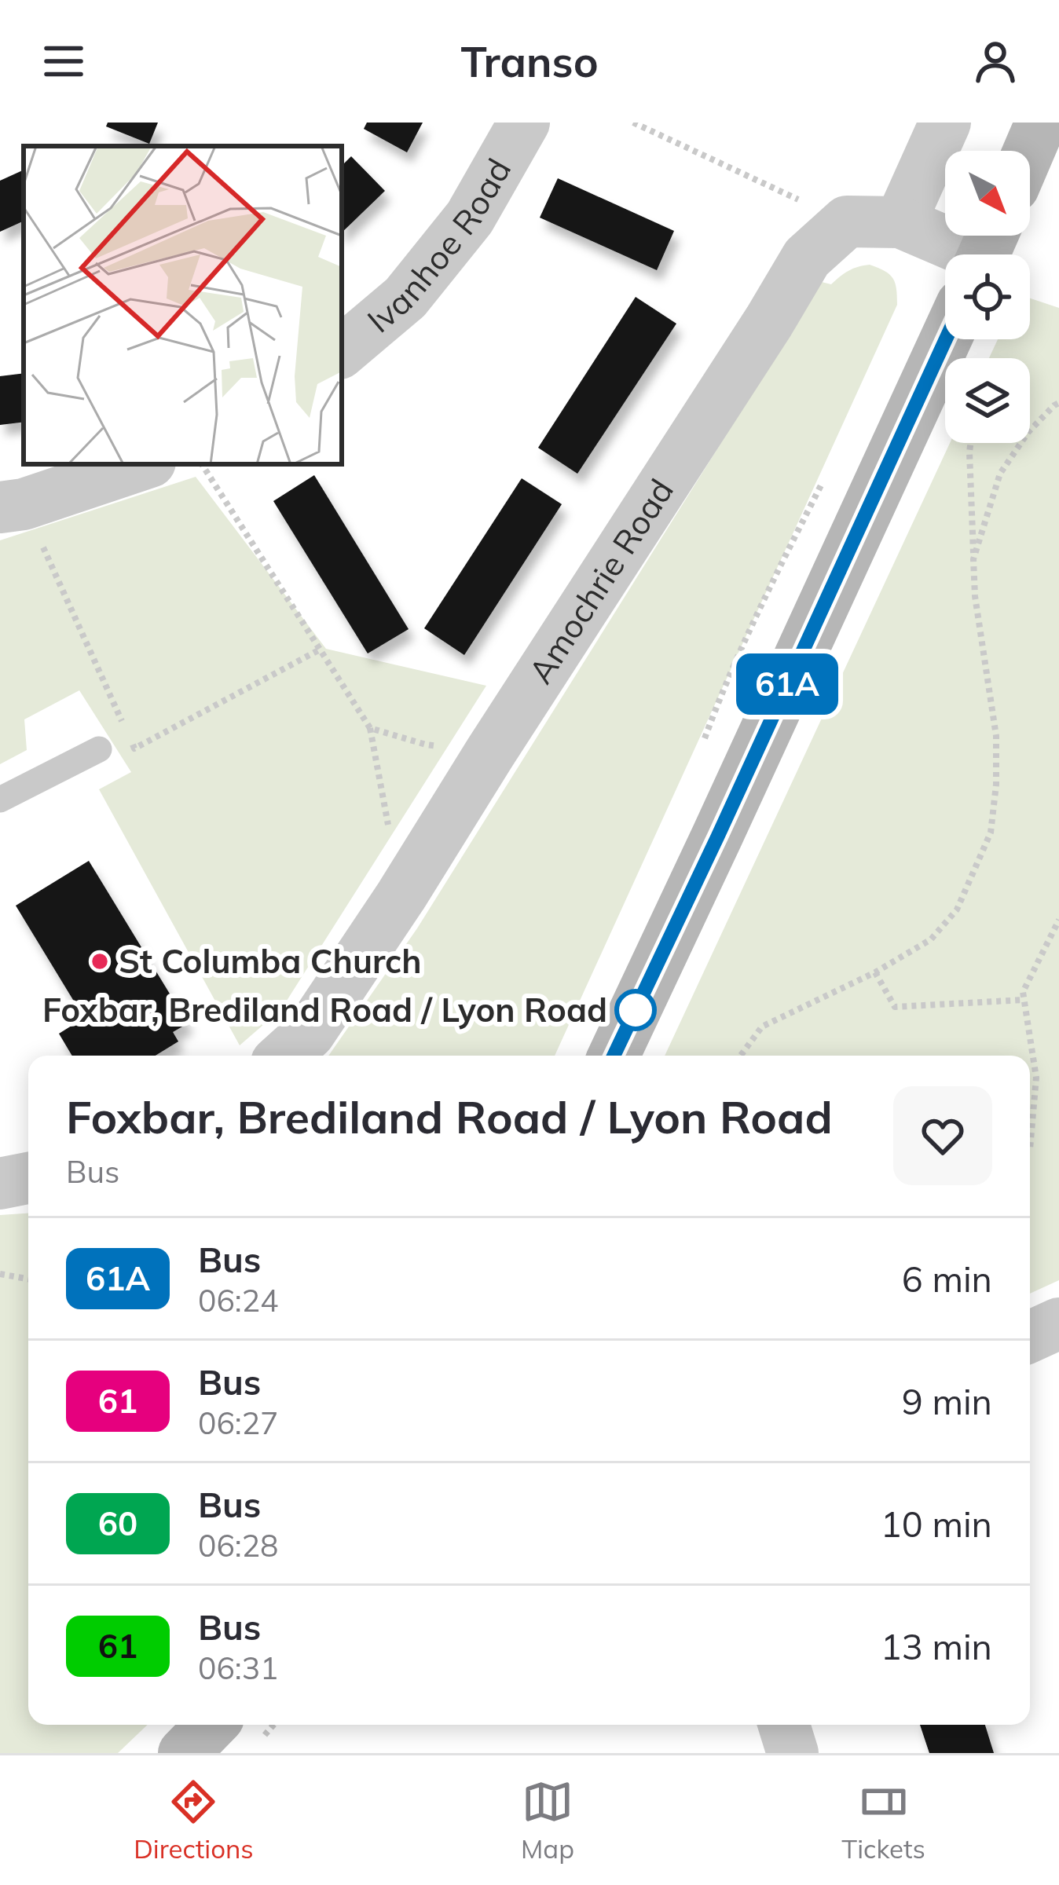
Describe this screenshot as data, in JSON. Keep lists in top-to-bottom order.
{
  "streets": {
    "street": ["Ivanhoe Road", "Amochrie Road"]
  },
  "places": ["St Columba Church", "Foxbar, Brediland Road / Lyon Road"],
  "lines": ["bus line 61A"],
  "north": "bottom right",
  "page": {
    "header": "Transo",
    "on_map": "61A",
    "heading": ["Foxbar, Brediland Road / Lyon Road", "Bus"],
    "list": [
      {
        "mark": "61A",
        "name": "Bus",
        "note": "06:24",
        "value": "6 min"
      },
      {
        "mark": "61",
        "name": "Bus",
        "note": "06:27",
        "value": "9 min"
      },
      {
        "mark": "60",
        "name": "Bus",
        "note": "06:28",
        "value": "10 min"
      },
      {
        "mark": "61",
        "name": "Bus",
        "note": "06:31",
        "value": "13 min"
      }
    ],
    "tabs": ["Directions", "Map", "Tickets"]
  }
}
